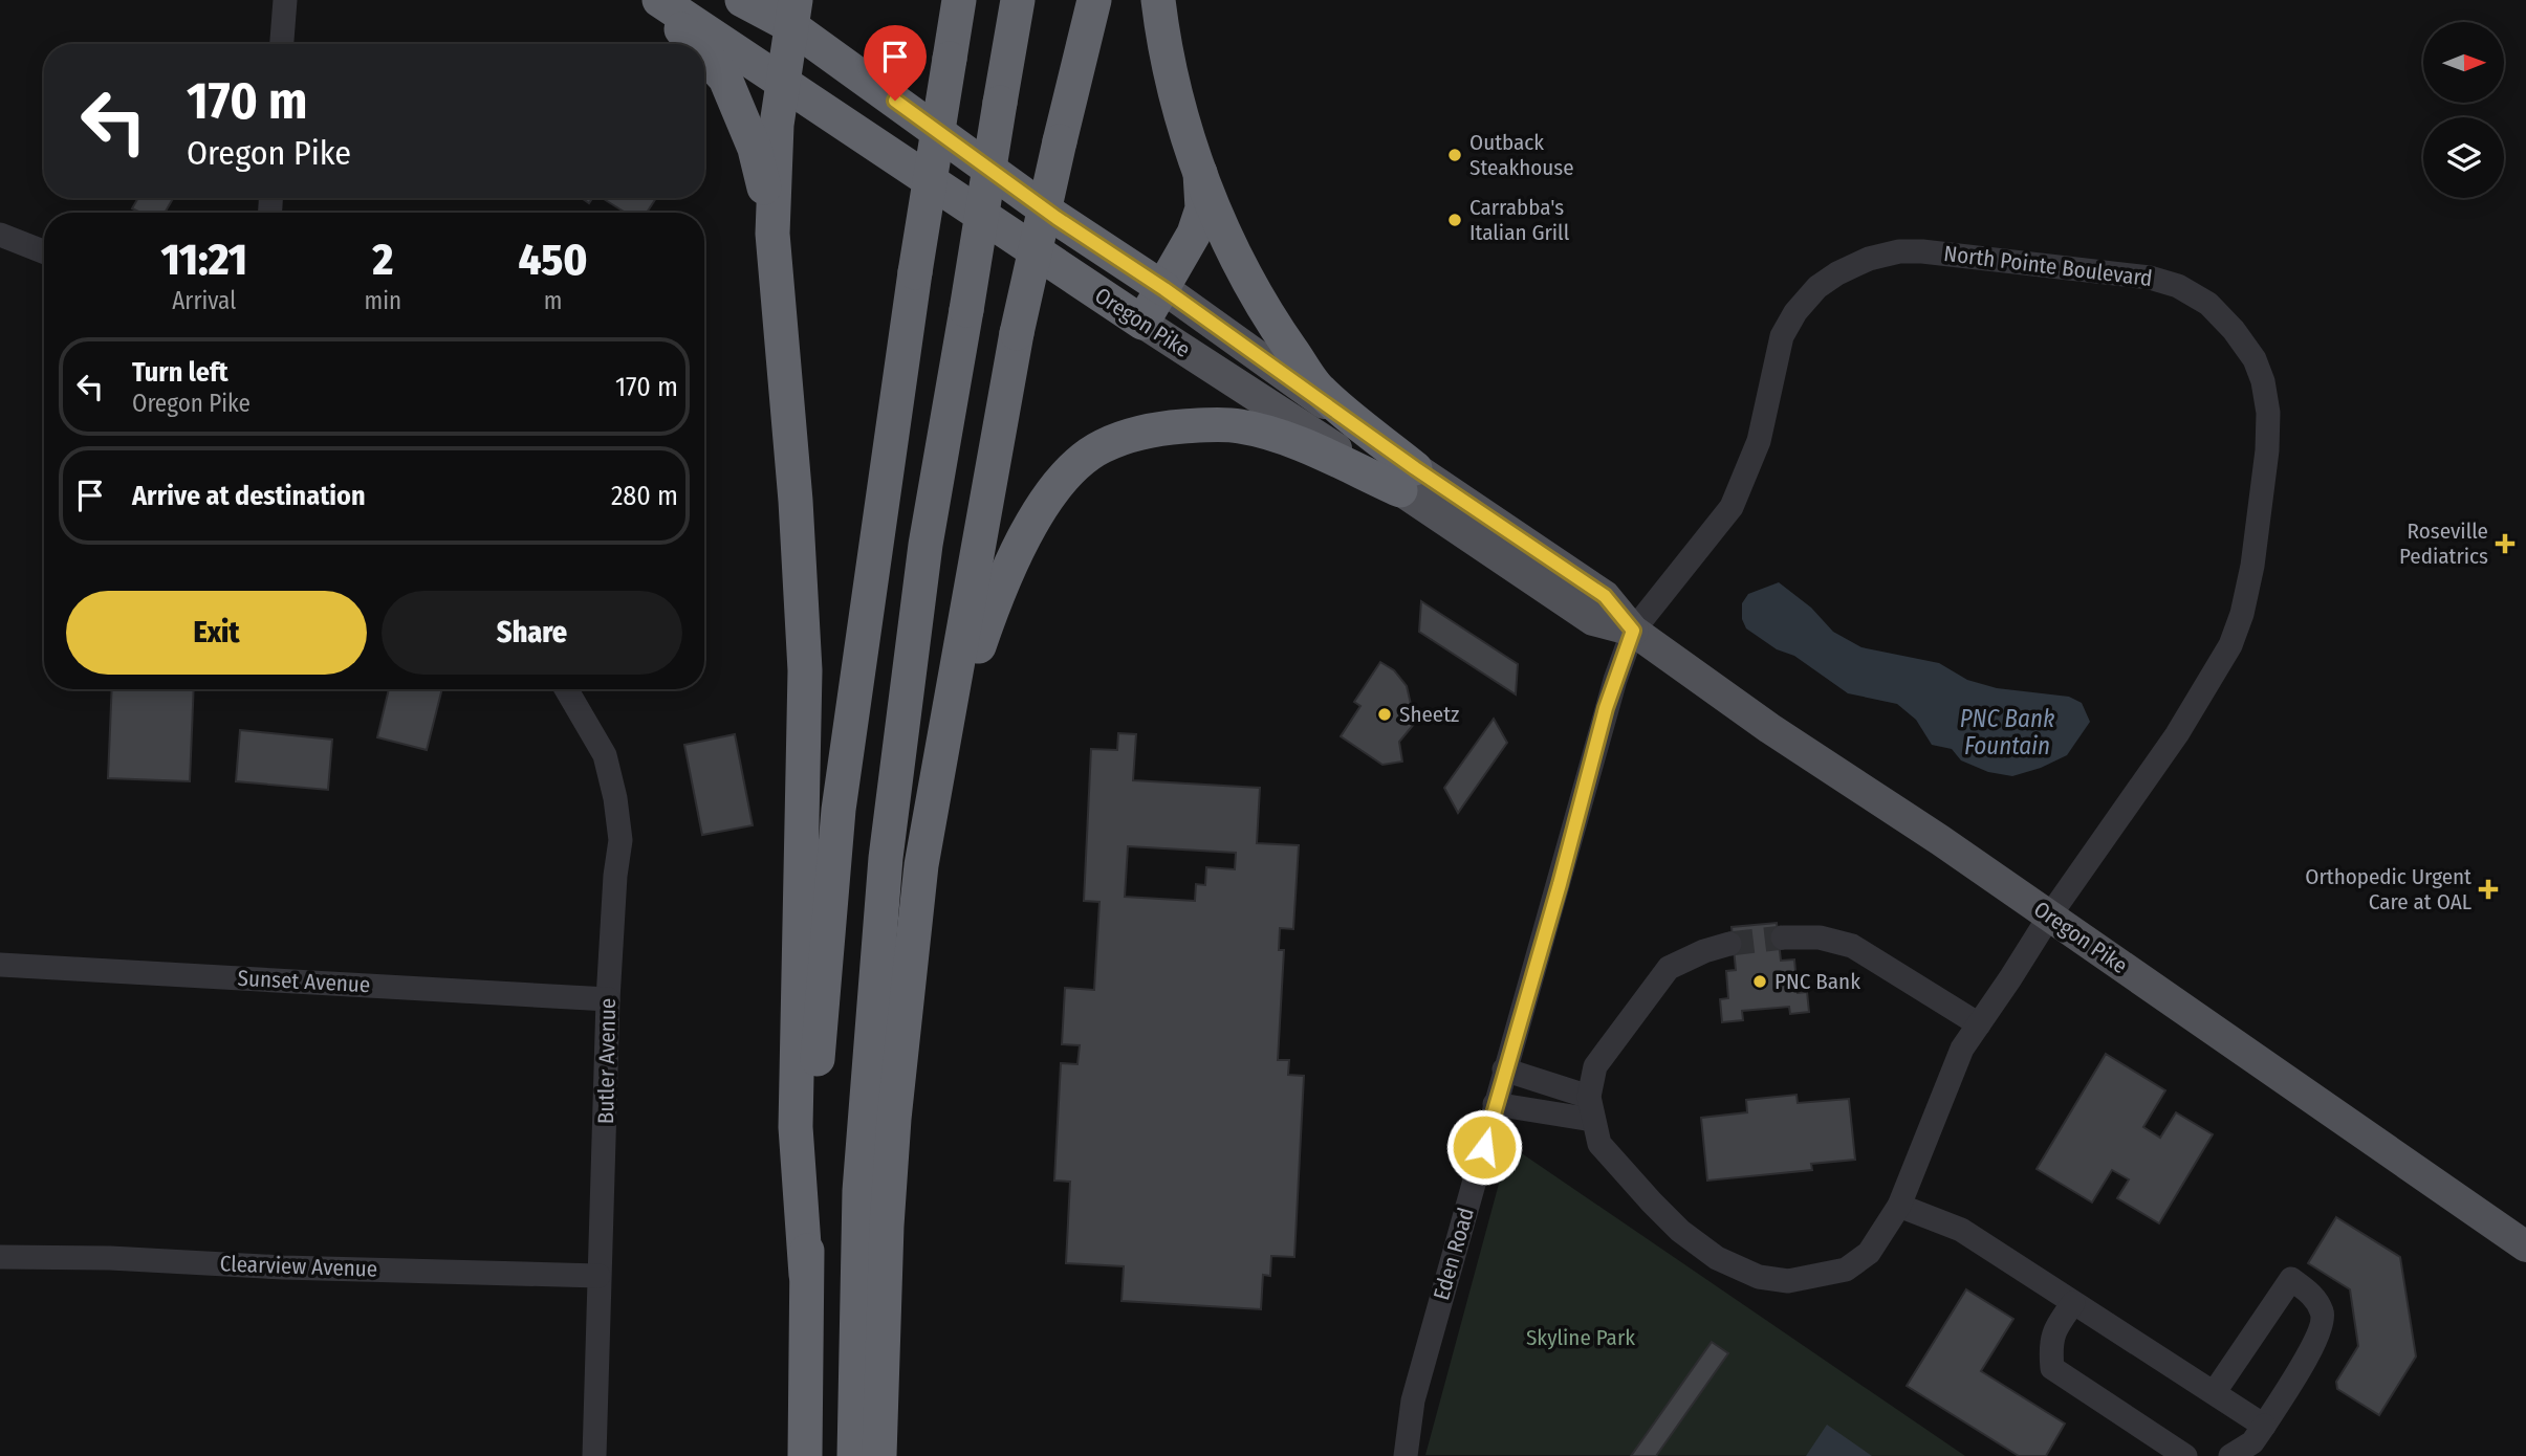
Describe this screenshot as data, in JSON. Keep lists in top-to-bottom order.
{
  "streets": {
    "highway": ["Oregon Pike"],
    "street": [
      "North Pointe Boulevard",
      "Sunset Avenue",
      "Butler Avenue",
      "Eden Road",
      "Clearview Avenue"
    ]
  },
  "crossings": [
    ["North Pointe Boulevard", "Oregon Pike"],
    ["North Pointe Boulevard", "Eden Road"],
    ["Oregon Pike", "Eden Road"],
    ["Sunset Avenue", "Butler Avenue"],
    ["Butler Avenue", "Clearview Avenue"]
  ],
  "water": ["PNC Bank Fountain"],
  "parks": ["Skyline Park"],
  "places": {
    "other": [
      "Outback Steakhouse",
      "Carrabba's Italian Grill",
      "Sheetz",
      "PNC Bank"
    ],
    "health": ["Roseville Pediatrics", "Orthopedic Urgent Care at OAL"]
  },
  "north": "right",
  "page": {
    "turn": ["170 m", "Oregon Pike"],
    "eta": [
      "11:21",
      "Arrival",
      "2",
      "min",
      "450",
      "m"
    ],
    "list": [
      {
        "name": "Turn left",
        "note": "Oregon Pike",
        "value": "170 m"
      },
      {
        "name": "Arrive at destination",
        "value": "280 m"
      }
    ],
    "buttons": ["Exit", "Share"]
  }
}
